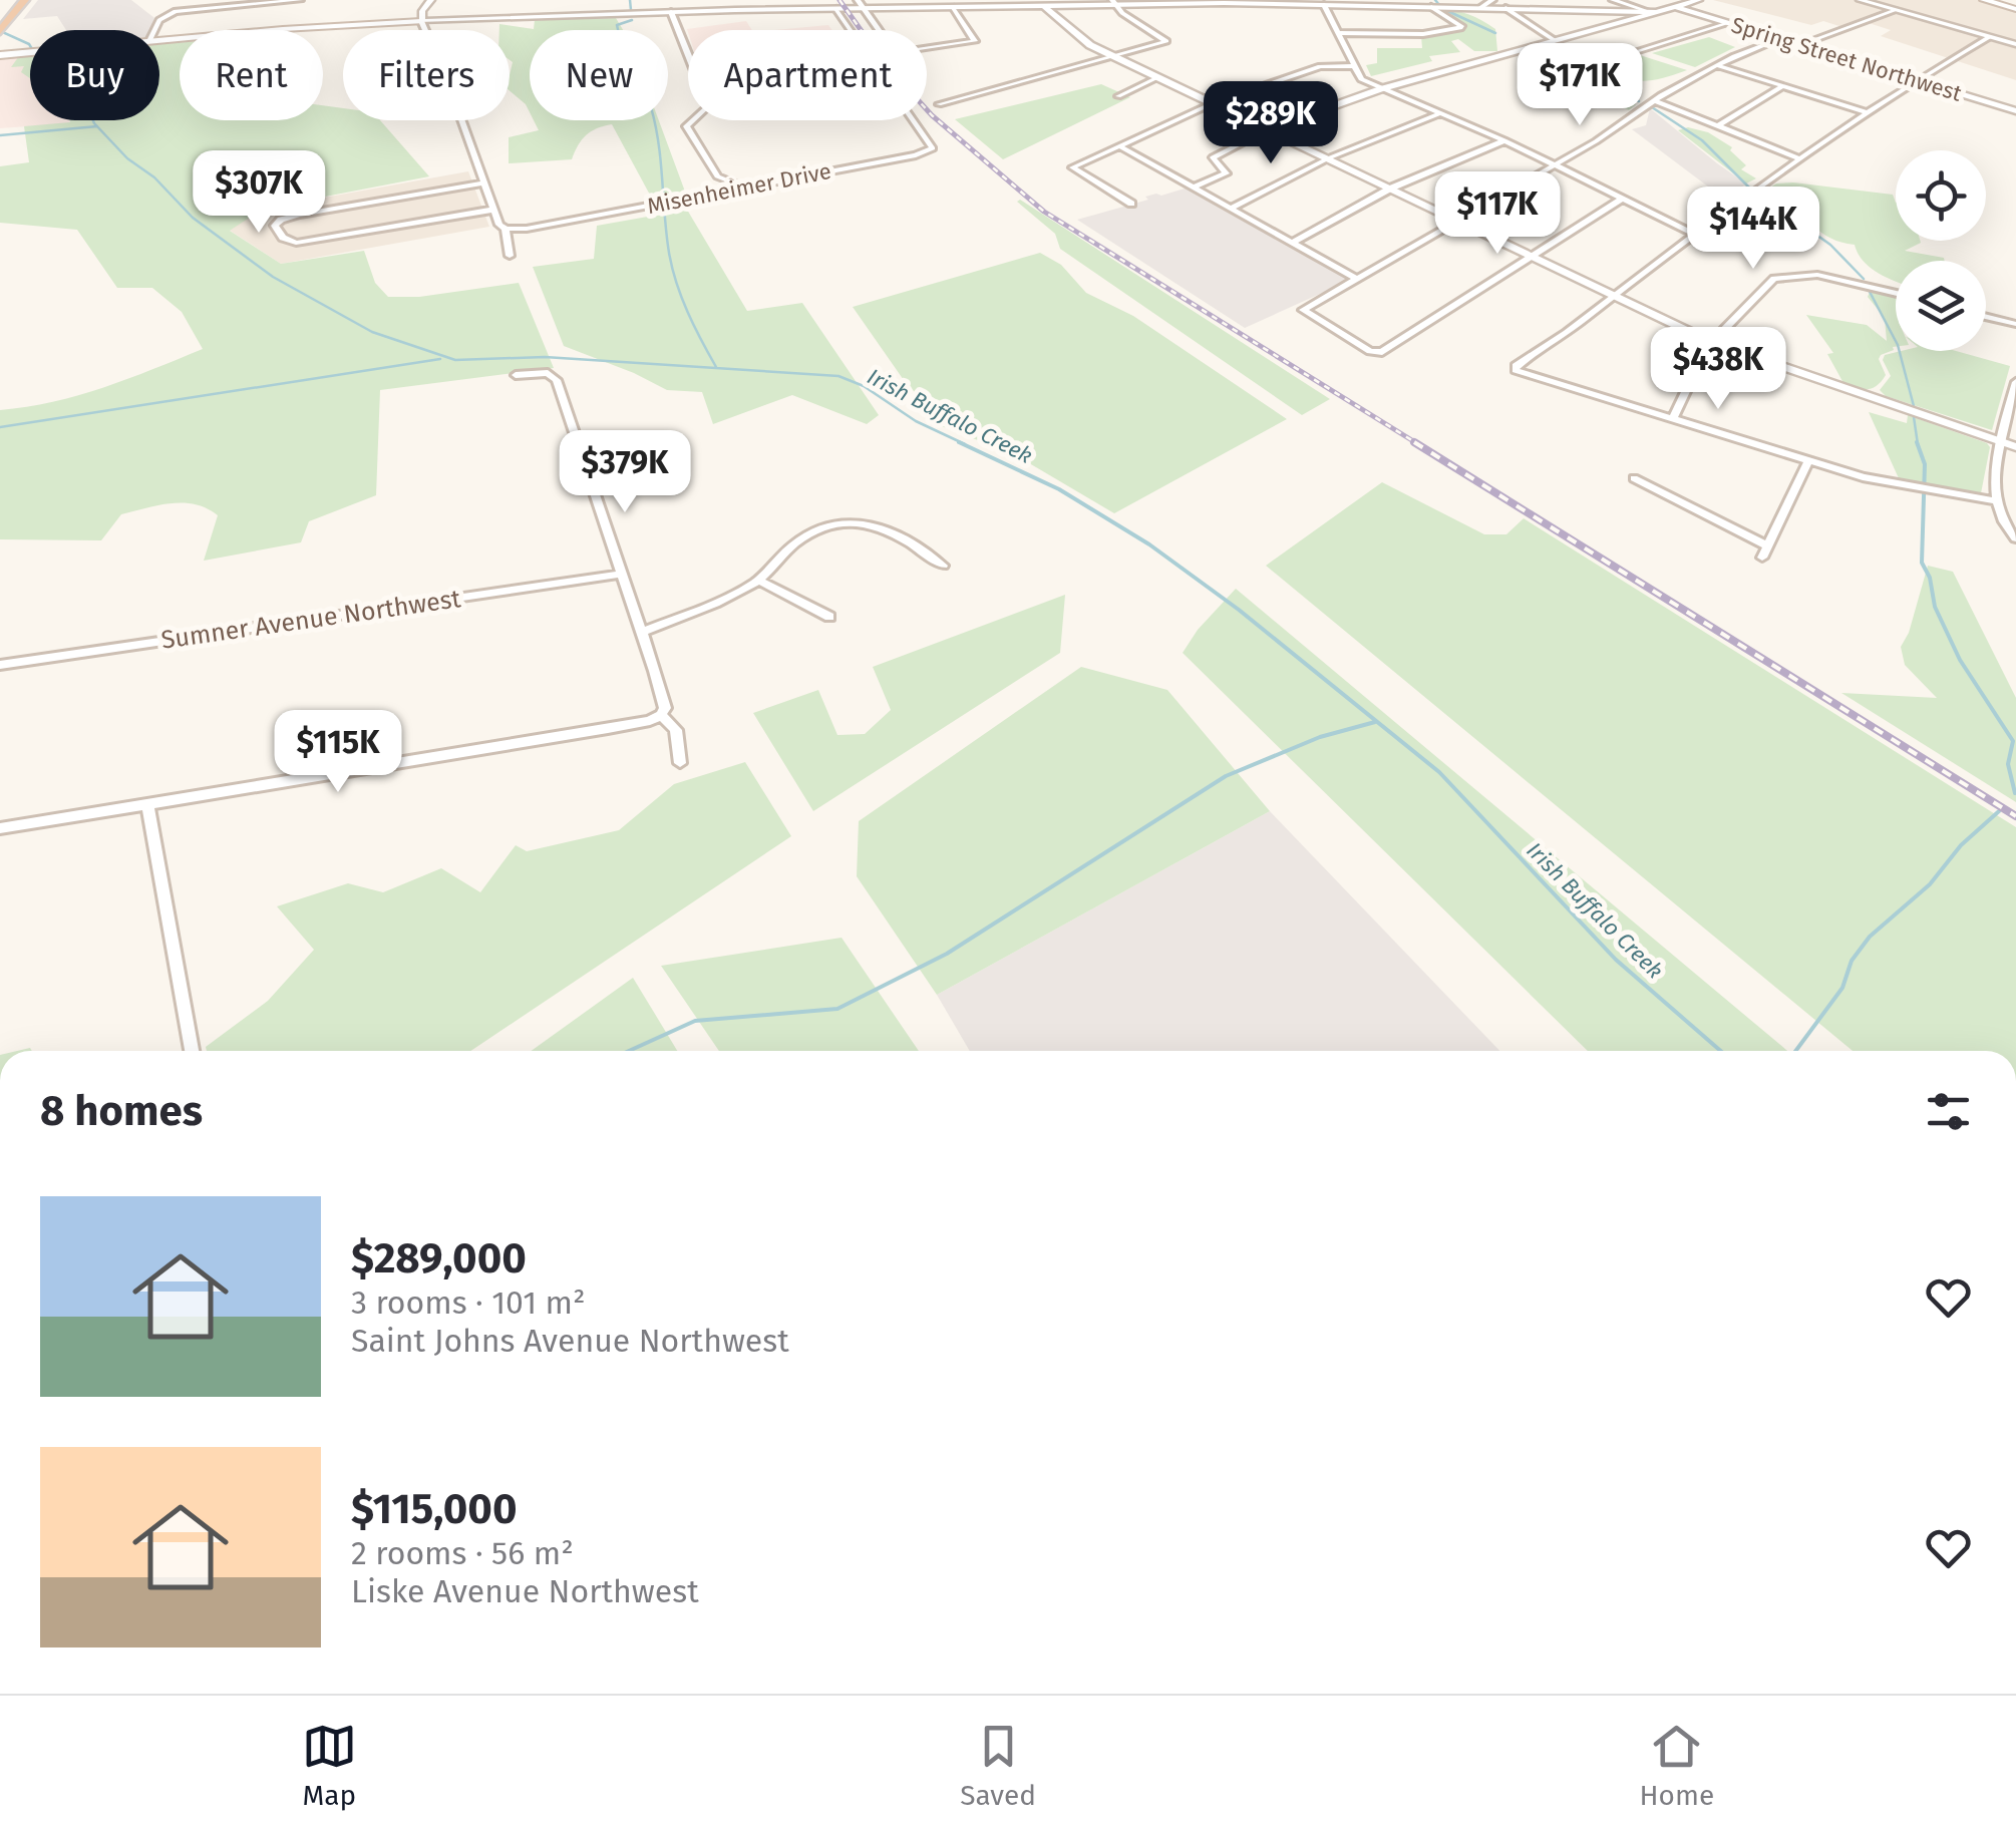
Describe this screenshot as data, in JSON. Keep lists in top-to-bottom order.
{
  "streets": {
    "street": ["Spring Street Northwest", "Misenheimer Drive", "Sumner Avenue Northwest"]
  },
  "water": ["Irish Buffalo Creek"],
  "page": {
    "chip": [
      "Buy",
      "Rent",
      "Filters",
      "New",
      "Apartment"
    ],
    "price": [
      "$171K",
      "$289K",
      "$307K",
      "$117K",
      "$144K",
      "$438K",
      "$379K",
      "$115K"
    ],
    "heading": "8 homes",
    "list": [
      {
        "name": "$289,000",
        "note": "3 rooms · 101 m² · Saint Johns Avenue Northwest"
      },
      {
        "name": "$115,000",
        "note": "2 rooms · 56 m² · Liske Avenue Northwest"
      }
    ],
    "tabs": ["Map", "Saved", "Home"]
  }
}
